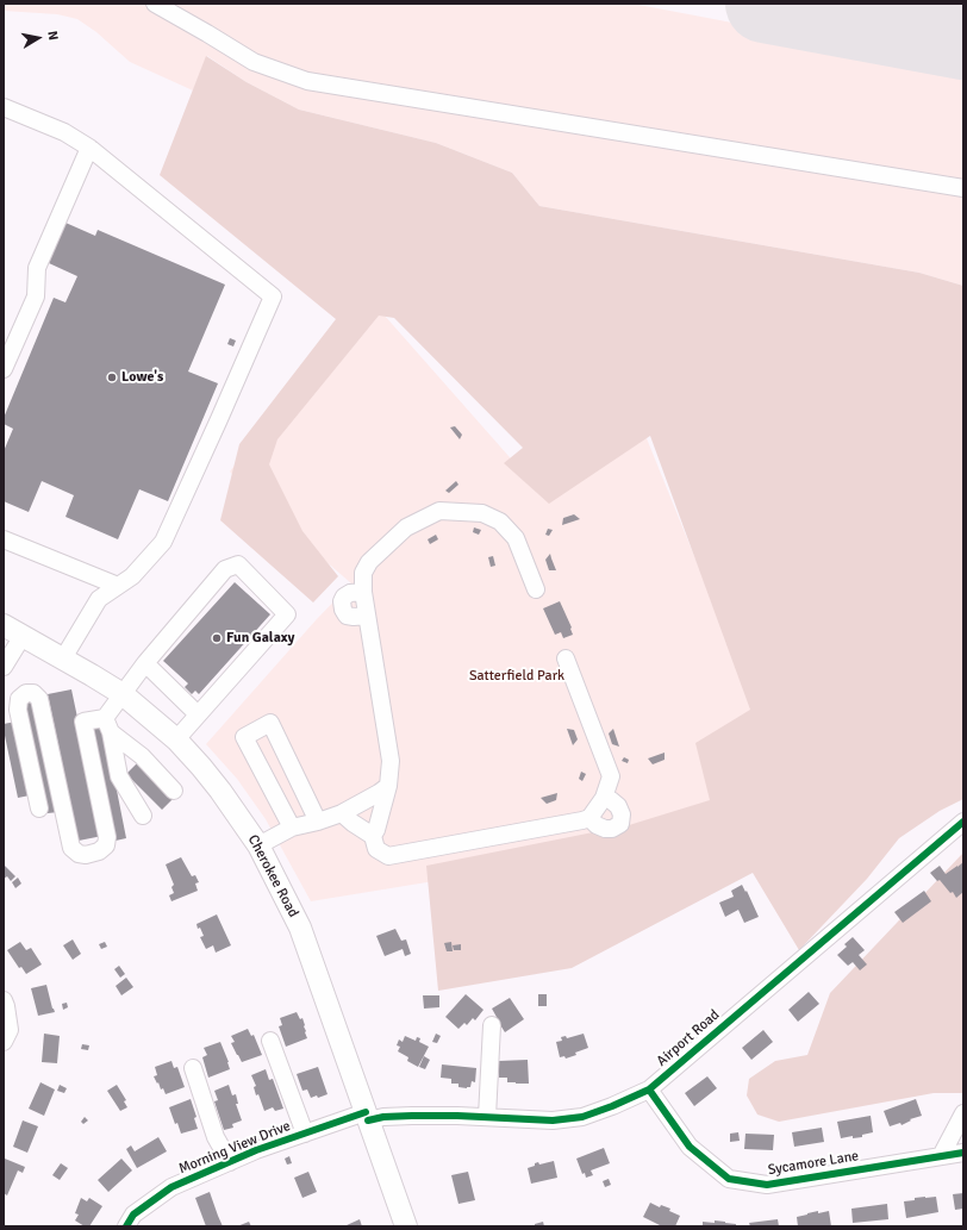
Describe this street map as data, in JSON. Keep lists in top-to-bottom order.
{
  "streets": {
    "main road": ["Cherokee Road"],
    "street": ["Airport Road", "Morning View Drive", "Sycamore Lane"]
  },
  "crossings": [
    ["Cherokee Road", "Airport Road"],
    ["Cherokee Road", "Morning View Drive"],
    ["Airport Road", "Morning View Drive"],
    ["Airport Road", "Sycamore Lane"]
  ],
  "parks": ["Satterfield Park"],
  "places": ["Lowe's", "Fun Galaxy"],
  "north": "right"
}
